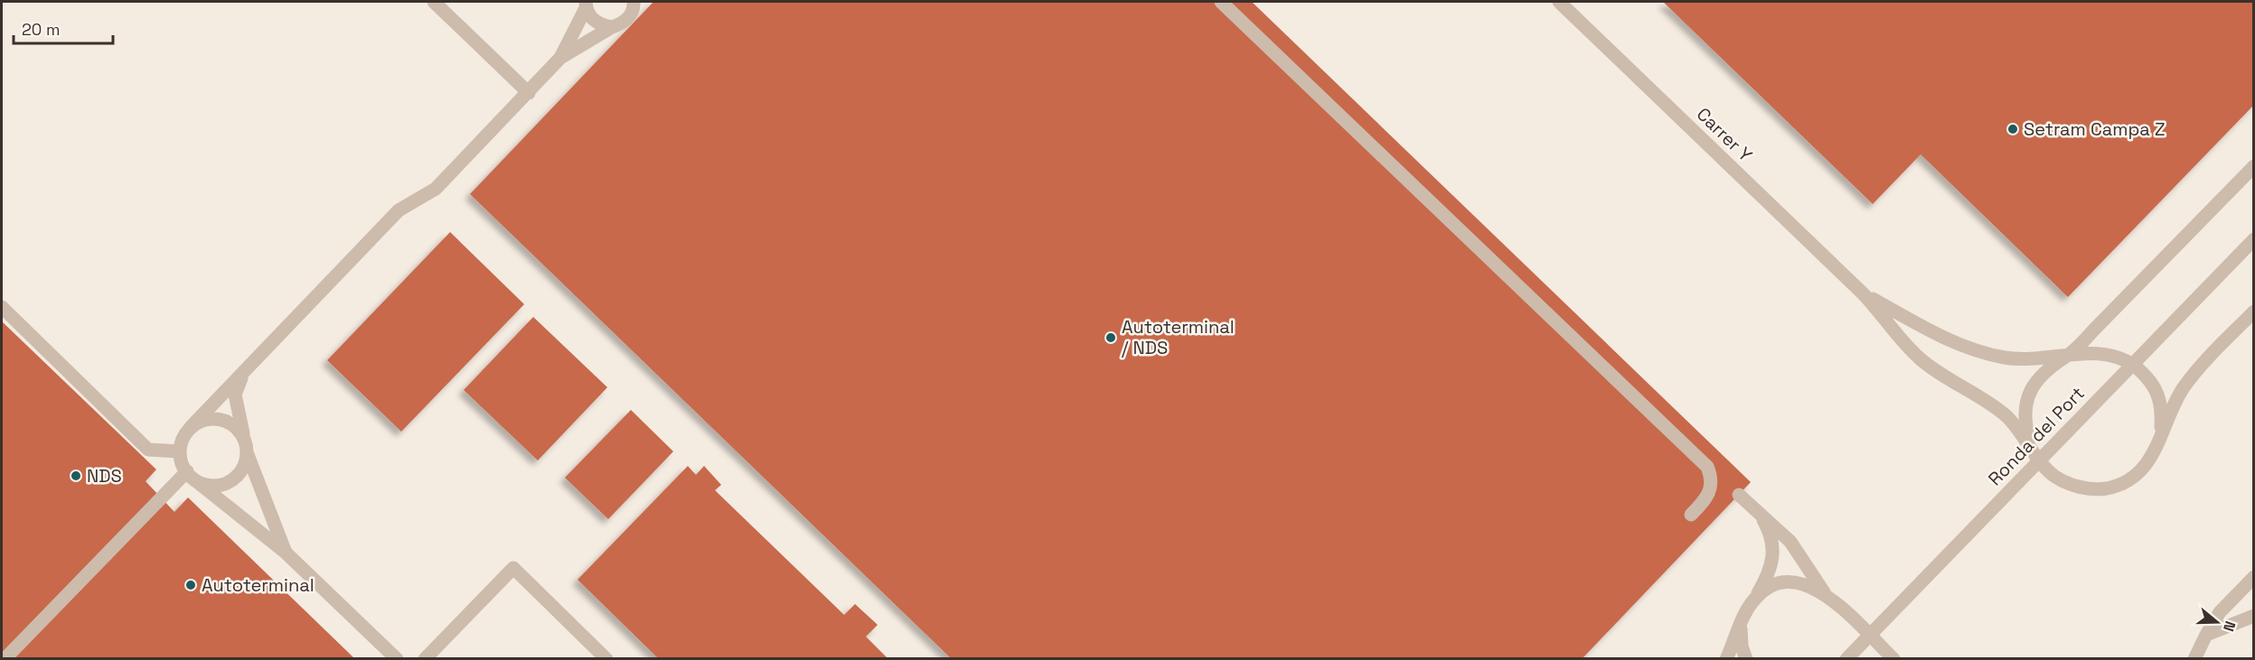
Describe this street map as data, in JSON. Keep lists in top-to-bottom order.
{
  "streets": {
    "street": ["Carrer Y", "Ronda del Port"]
  },
  "places": [
    "Setram Campa Z",
    "Autoterminal / NDS",
    "NDS",
    "Autoterminal"
  ],
  "scale_bar": "20 m",
  "north": "right"
}
